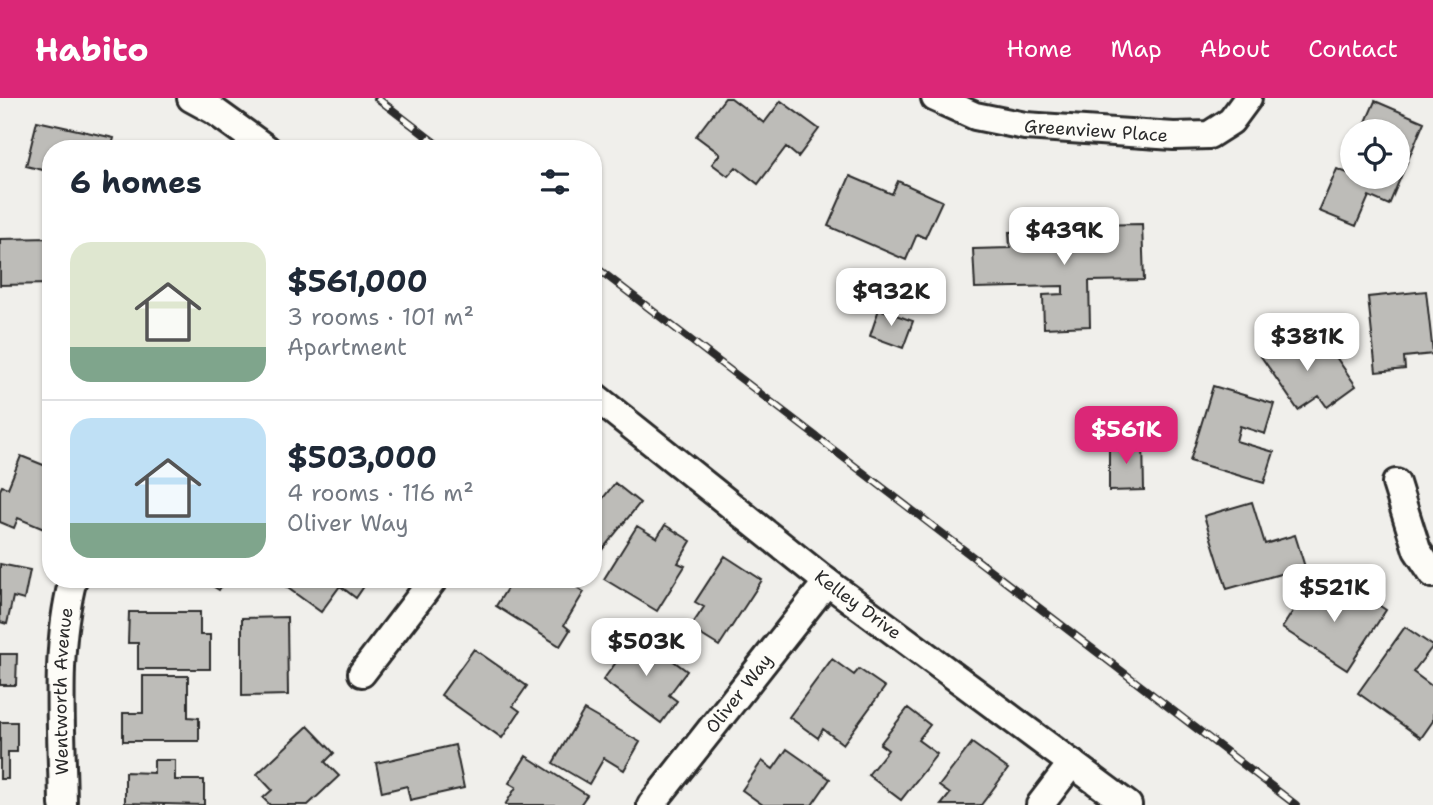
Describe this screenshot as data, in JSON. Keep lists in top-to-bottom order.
{
  "streets": {
    "street": [
      "Greenview Place",
      "Kelley Drive",
      "Wentworth Avenue",
      "Oliver Way"
    ]
  },
  "crossings": [
    ["Kelley Drive", "Oliver Way"]
  ],
  "page": {
    "header": "Habito",
    "nav": [
      "Home",
      "Map",
      "About",
      "Contact"
    ],
    "heading": "6 homes",
    "price": [
      "$439K",
      "$932K",
      "$381K",
      "$561K",
      "$521K",
      "$503K"
    ],
    "list": [
      {
        "name": "$561,000",
        "note": "3 rooms · 101 m² · Apartment"
      },
      {
        "name": "$503,000",
        "note": "4 rooms · 116 m² · Oliver Way"
      }
    ]
  }
}
